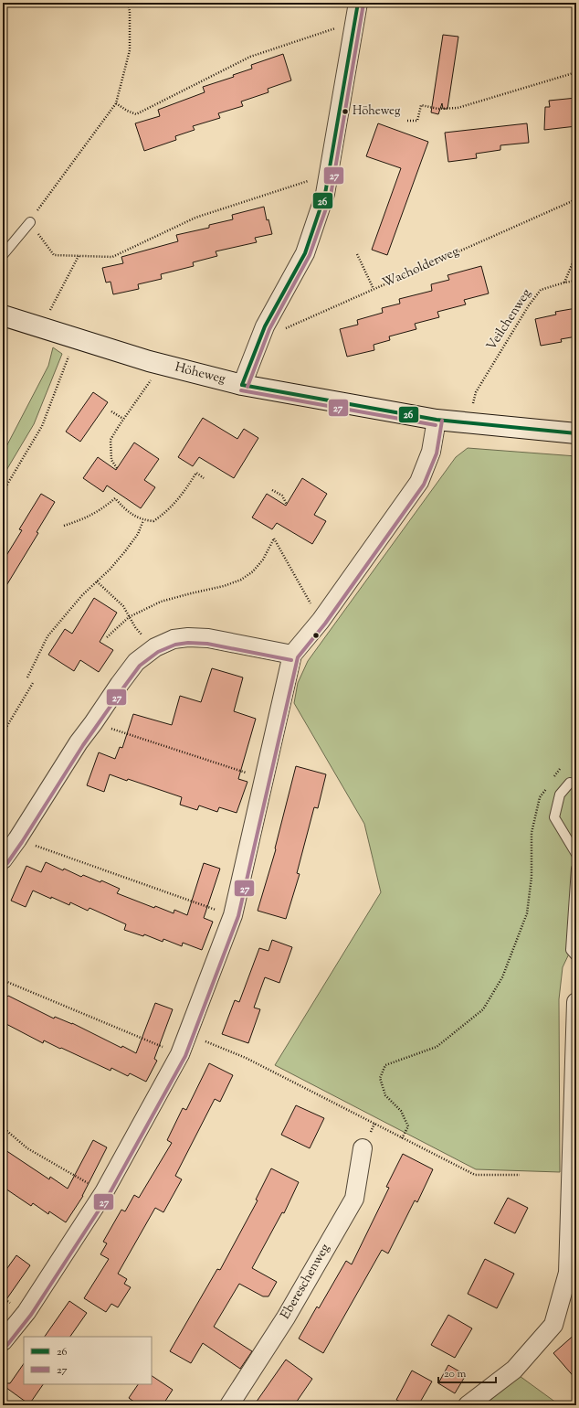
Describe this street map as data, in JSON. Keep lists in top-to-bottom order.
{
  "streets": {
    "street": ["Höheweg", "Ebereschenweg"],
    "path": ["Wacholderweg", "Veilchenweg"]
  },
  "places": ["Höheweg"],
  "lines": ["transit line 26", "transit line 27"],
  "legend": ["26", "27"],
  "scale_bar": "20 m"
}
